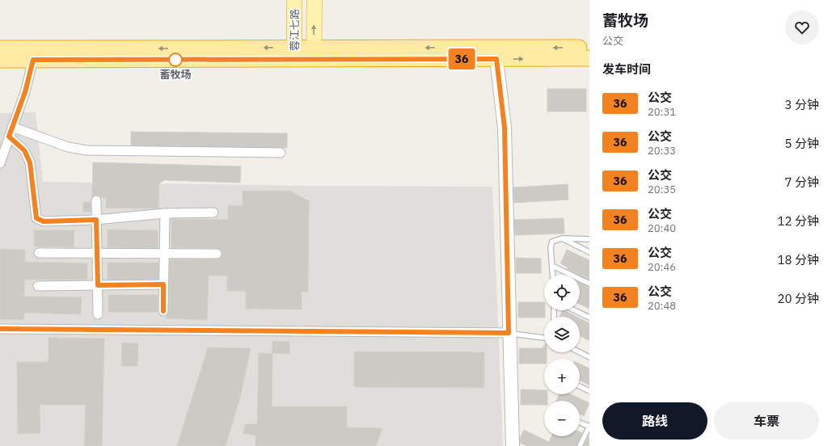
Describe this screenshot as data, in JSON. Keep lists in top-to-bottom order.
{
  "streets": {
    "main road": ["蓉江七路"]
  },
  "places": ["蓄牧场"],
  "lines": ["bus line 36"],
  "page": {
    "on_map": "36",
    "heading": [
      ["蓄牧场", "公交"],
      "发车时间"
    ],
    "list": [
      {
        "mark": "36",
        "name": "公交",
        "note": "20:31",
        "value": "3 分钟"
      },
      {
        "mark": "36",
        "name": "公交",
        "note": "20:33",
        "value": "5 分钟"
      },
      {
        "mark": "36",
        "name": "公交",
        "note": "20:35",
        "value": "7 分钟"
      },
      {
        "mark": "36",
        "name": "公交",
        "note": "20:40",
        "value": "12 分钟"
      },
      {
        "mark": "36",
        "name": "公交",
        "note": "20:46",
        "value": "18 分钟"
      },
      {
        "mark": "36",
        "name": "公交",
        "note": "20:48",
        "value": "20 分钟"
      }
    ],
    "map_buttons": ["+", "−"],
    "buttons": ["路线", "车票"]
  }
}
